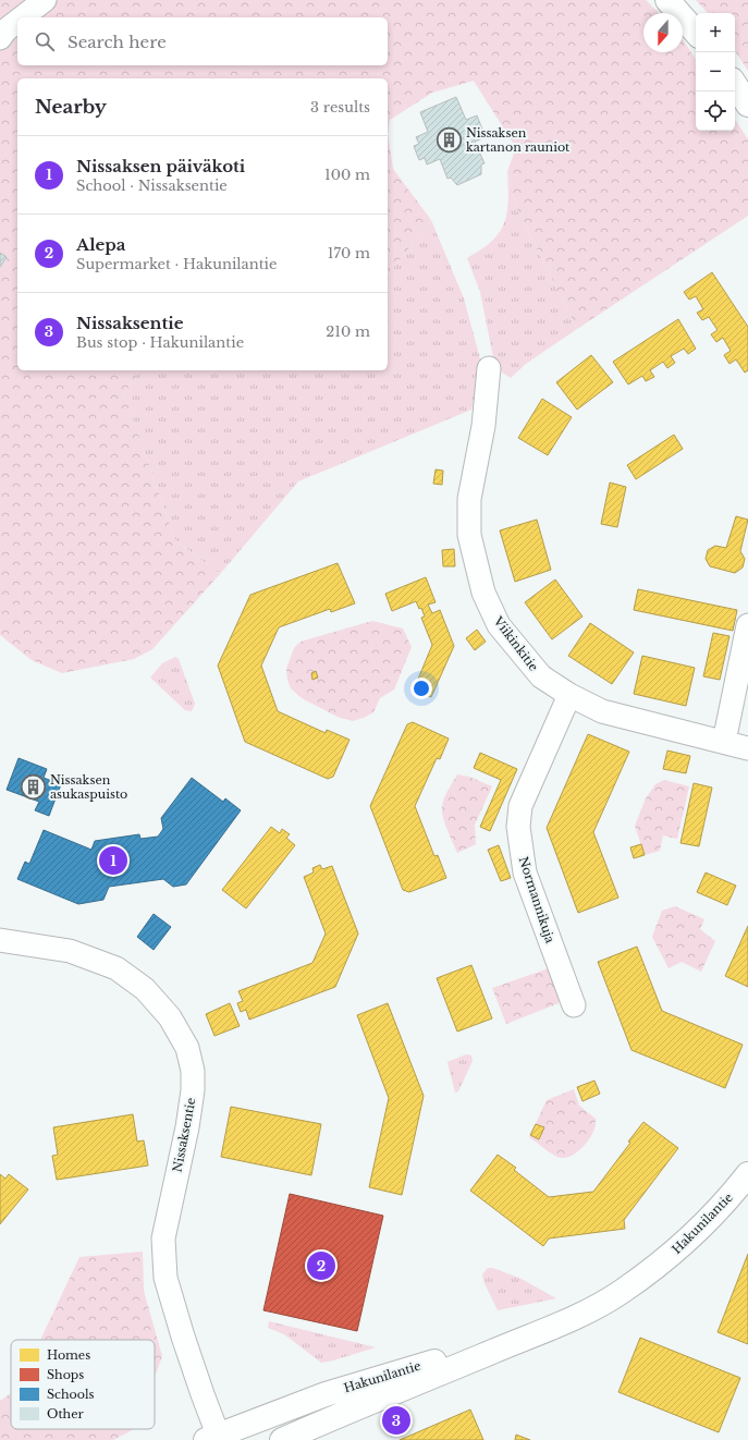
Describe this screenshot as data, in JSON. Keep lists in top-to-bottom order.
{
  "streets": {
    "street": [
      "Viikinkitie",
      "Normannikuja",
      "Nissaksentie",
      "Hakunilantie"
    ]
  },
  "crossings": [
    ["Viikinkitie", "Normannikuja"],
    ["Nissaksentie", "Hakunilantie"]
  ],
  "places": {
    "building": ["Nissaksen kartanon rauniot", "Nissaksen asukaspuisto"]
  },
  "legend": [
    "Homes",
    "Shops",
    "Schools",
    "Other"
  ],
  "north": "bottom",
  "page": {
    "map_buttons": ["+", "−"],
    "search": "Search here",
    "heading": ["Nearby", "3 results"],
    "list": [
      {
        "mark": "1",
        "name": "Nissaksen päiväkoti",
        "note": "School · Nissaksentie",
        "value": "100 m"
      },
      {
        "mark": "2",
        "name": "Alepa",
        "note": "Supermarket · Hakunilantie",
        "value": "170 m"
      },
      {
        "mark": "3",
        "name": "Nissaksentie",
        "note": "Bus stop · Hakunilantie",
        "value": "210 m"
      }
    ],
    "pins": ["1", "2", "3"]
  }
}
